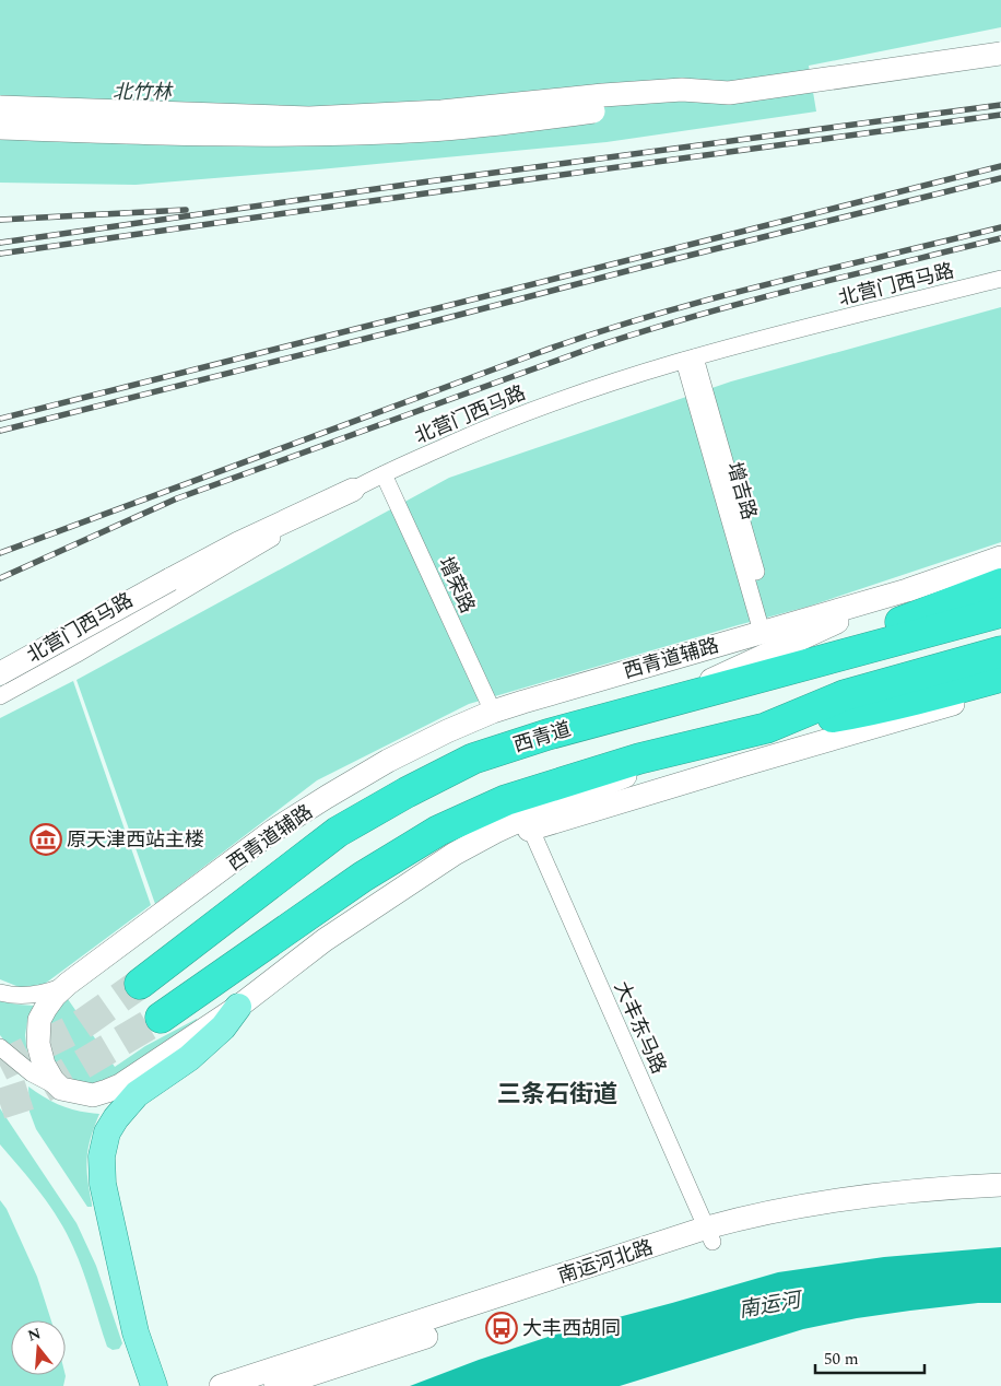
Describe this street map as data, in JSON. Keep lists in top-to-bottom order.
{
  "streets": {
    "highway": ["西青道"],
    "street": [
      "北营门西马路",
      "增吉路",
      "增荣路",
      "西青道辅路",
      "大丰东马路",
      "南运河北路"
    ]
  },
  "crossings": [
    ["北营门西马路", "增吉路"],
    ["北营门西马路", "增荣路"],
    ["增吉路", "西青道辅路"],
    ["增荣路", "西青道辅路"],
    ["大丰东马路", "南运河北路"]
  ],
  "districts": ["三条石街道"],
  "water": ["南运河"],
  "parks": ["北竹林"],
  "places": {
    "museum": ["原天津西站主楼"],
    "bus stop": ["大丰西胡同"]
  },
  "scale_bar": "50 m",
  "north": "top"
}
